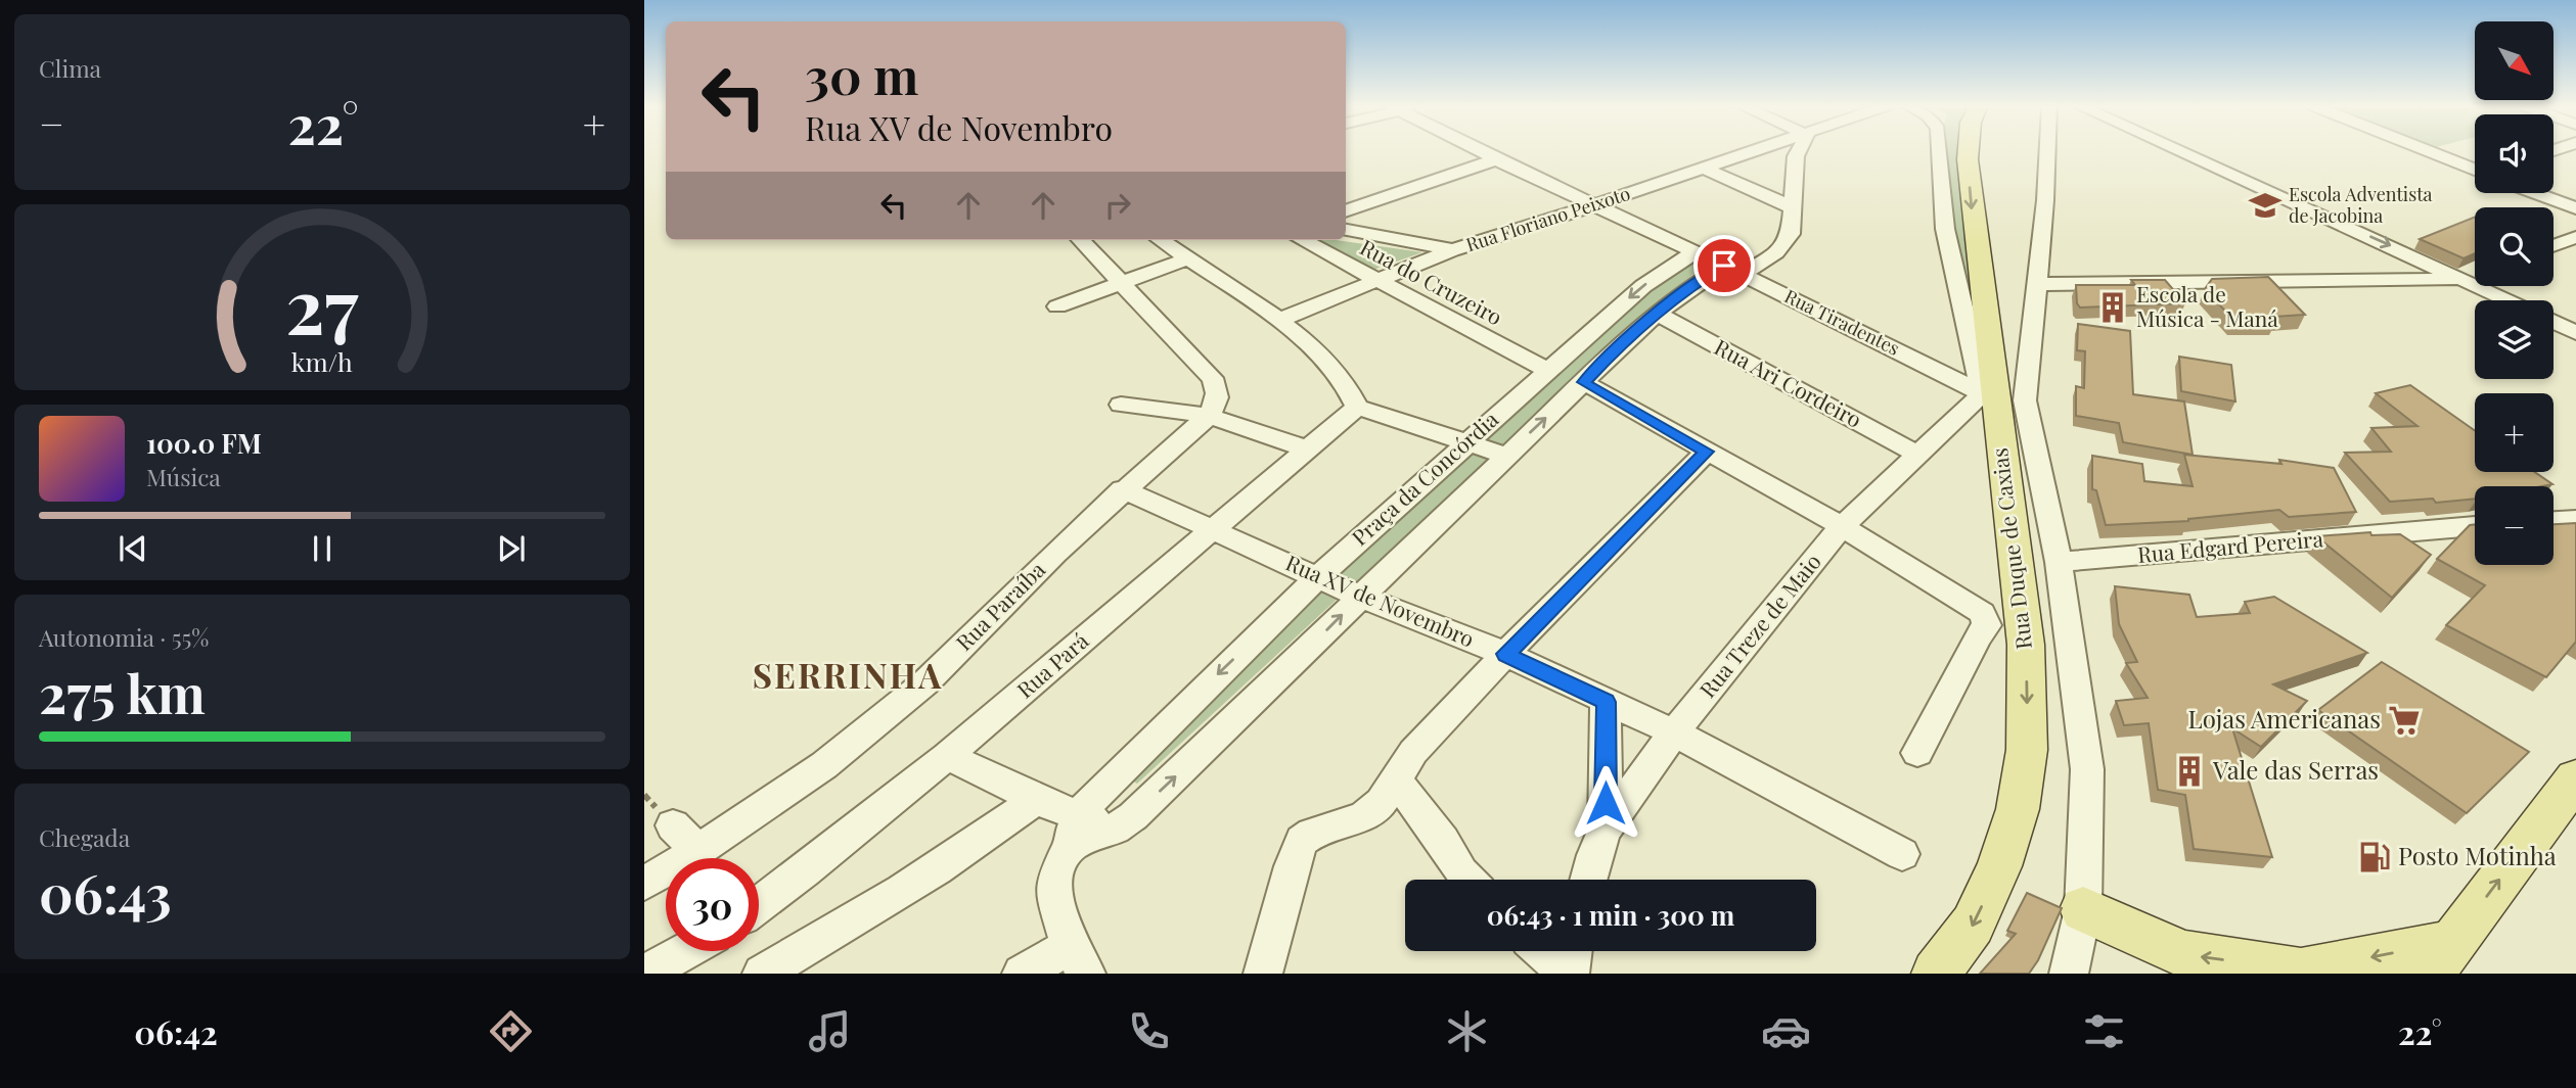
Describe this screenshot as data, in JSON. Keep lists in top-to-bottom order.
{
  "streets": {
    "main road": ["Rua Duque de Caxias"],
    "street": [
      "Rua Floriano Peixoto",
      "Rua do Cruzeiro",
      "Rua Tiradentes",
      "Rua Ari Cordeiro",
      "Praça da Concórdia",
      "Rua Edgard Pereira",
      "Rua XV de Novembro",
      "Rua Paraíba",
      "Rua Treze de Maio",
      "Rua Pará"
    ]
  },
  "crossings": [
    ["Rua Floriano Peixoto", "Rua do Cruzeiro"],
    ["Rua Floriano Peixoto", "Rua Tiradentes"],
    ["Rua do Cruzeiro", "Praça da Concórdia"],
    ["Rua Tiradentes", "Praça da Concórdia"],
    ["Rua Tiradentes", "Rua Duque de Caxias"],
    ["Rua Tiradentes", "Rua Treze de Maio"],
    ["Rua Ari Cordeiro", "Praça da Concórdia"],
    ["Rua Ari Cordeiro", "Rua Treze de Maio"],
    ["Praça da Concórdia", "Rua XV de Novembro"],
    ["Rua Edgard Pereira", "Rua Duque de Caxias"],
    ["Rua Duque de Caxias", "Rua Treze de Maio"],
    ["Rua XV de Novembro", "Rua Paraíba"],
    ["Rua XV de Novembro", "Rua Treze de Maio"],
    ["Rua XV de Novembro", "Rua Pará"]
  ],
  "districts": ["SERRINHA"],
  "places": {
    "school or university": ["Escola Adventista de Jacobina"],
    "building": ["Escola de Música - Maná", "Vale das Serras"],
    "supermarket": ["Lojas Americanas"],
    "fuel station": ["Posto Motinha"]
  },
  "north": "bottom right",
  "page": {
    "tile": [
      "Clima",
      ["Autonomia · 55%", "275 km"],
      ["Chegada", "06:43"]
    ],
    "map_buttons": ["+", "−"],
    "turn": ["30 m", "Rua XV de Novembro"],
    "heat": ["−", "22°", "+"],
    "song": ["100.0 FM", "Música"],
    "limit": "30",
    "trip": "06:43 · 1 min · 300 m",
    "tabs": ["06:42", "22°"],
    "gauge": ["27", "km/h"]
  }
}
